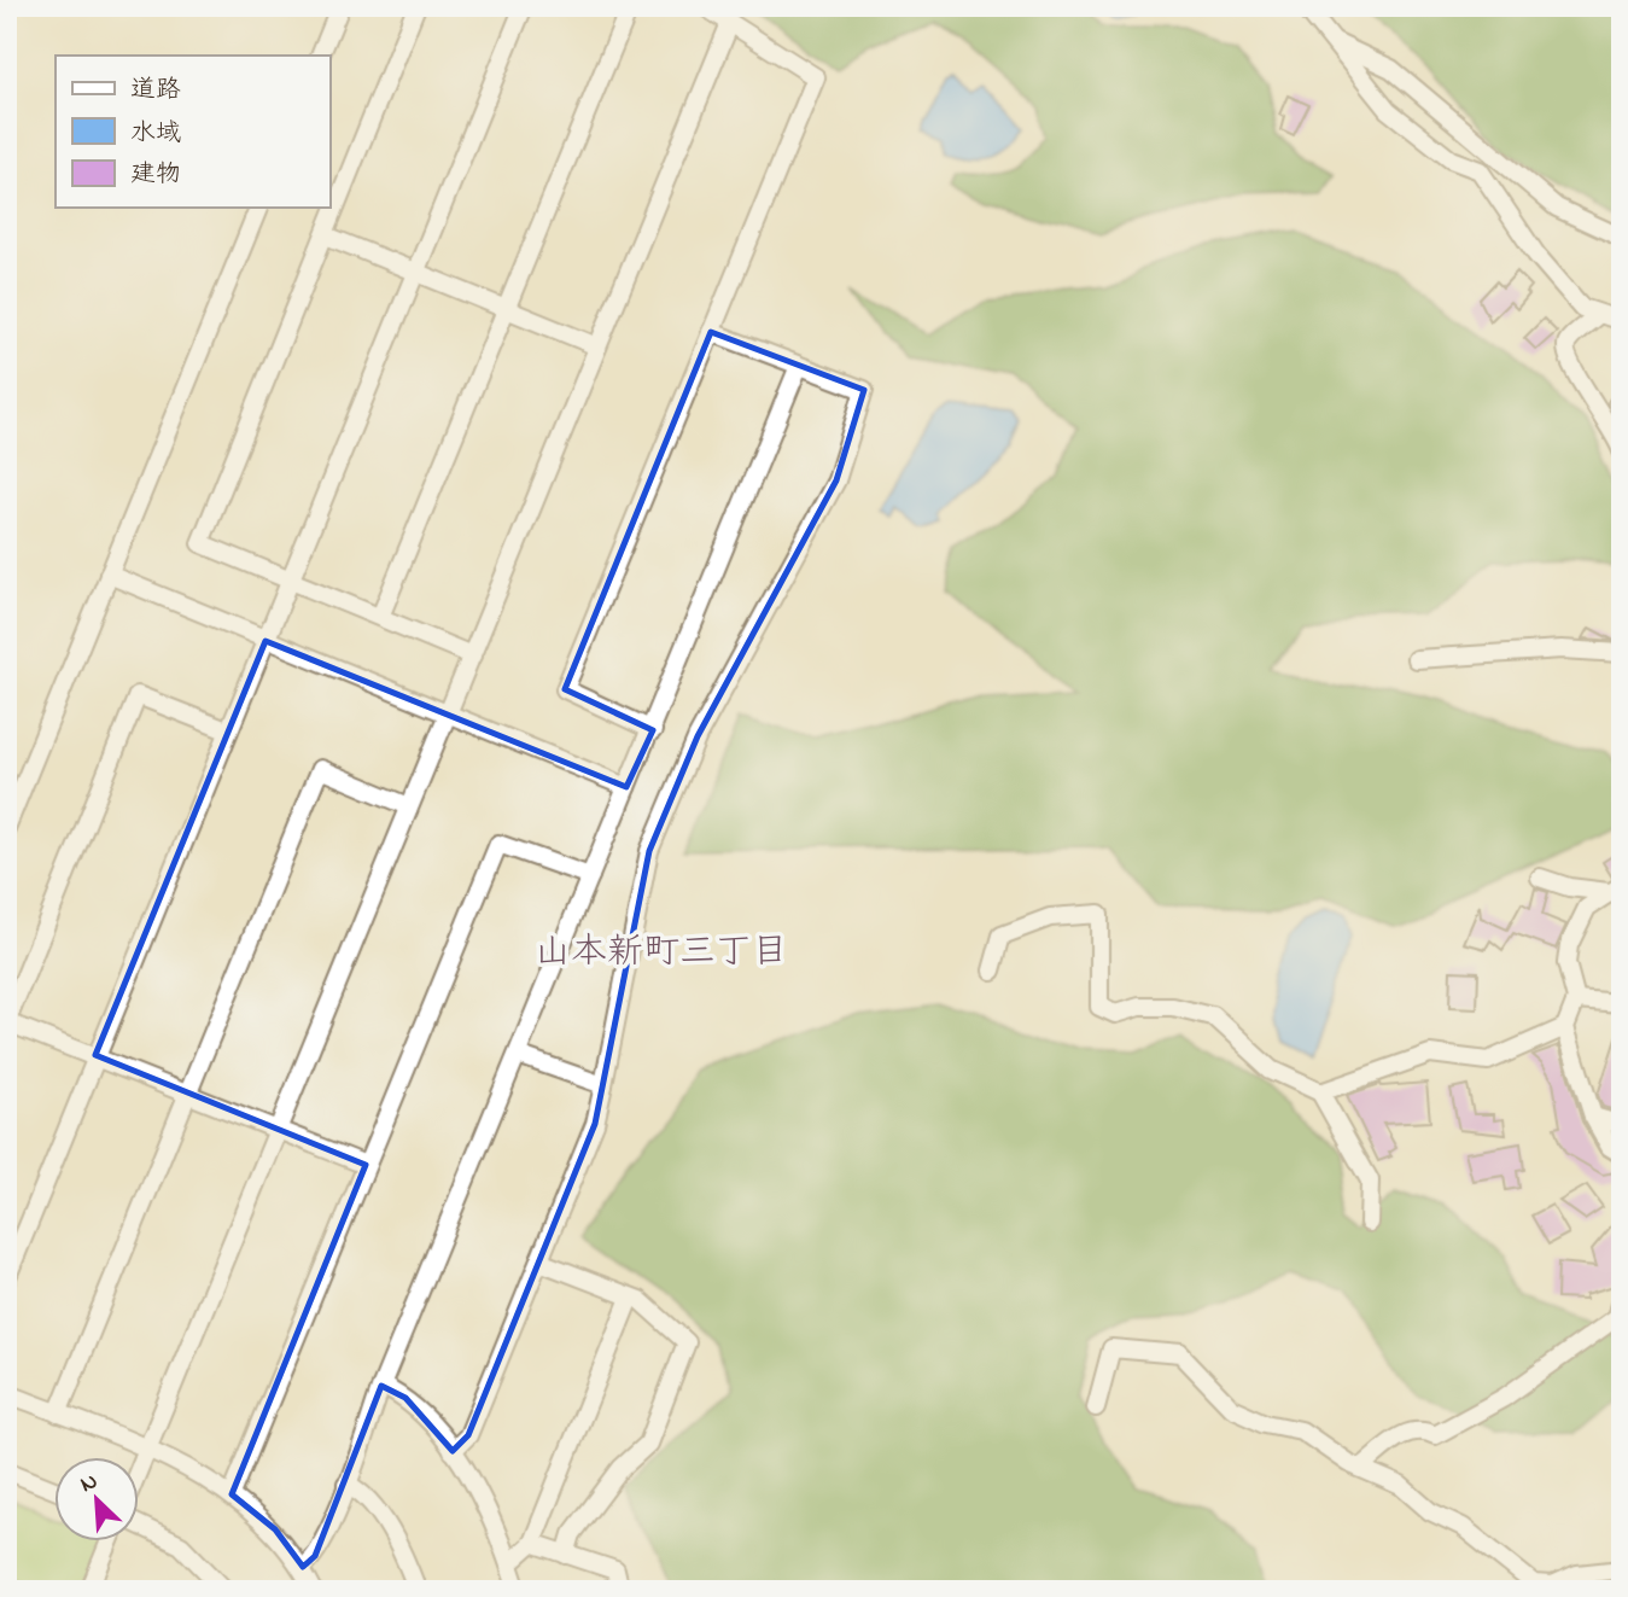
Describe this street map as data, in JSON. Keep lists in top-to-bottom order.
{
  "districts": ["山本新町三丁目"],
  "legend": ["道路", "水域", "建物"],
  "north": "top left"
}
